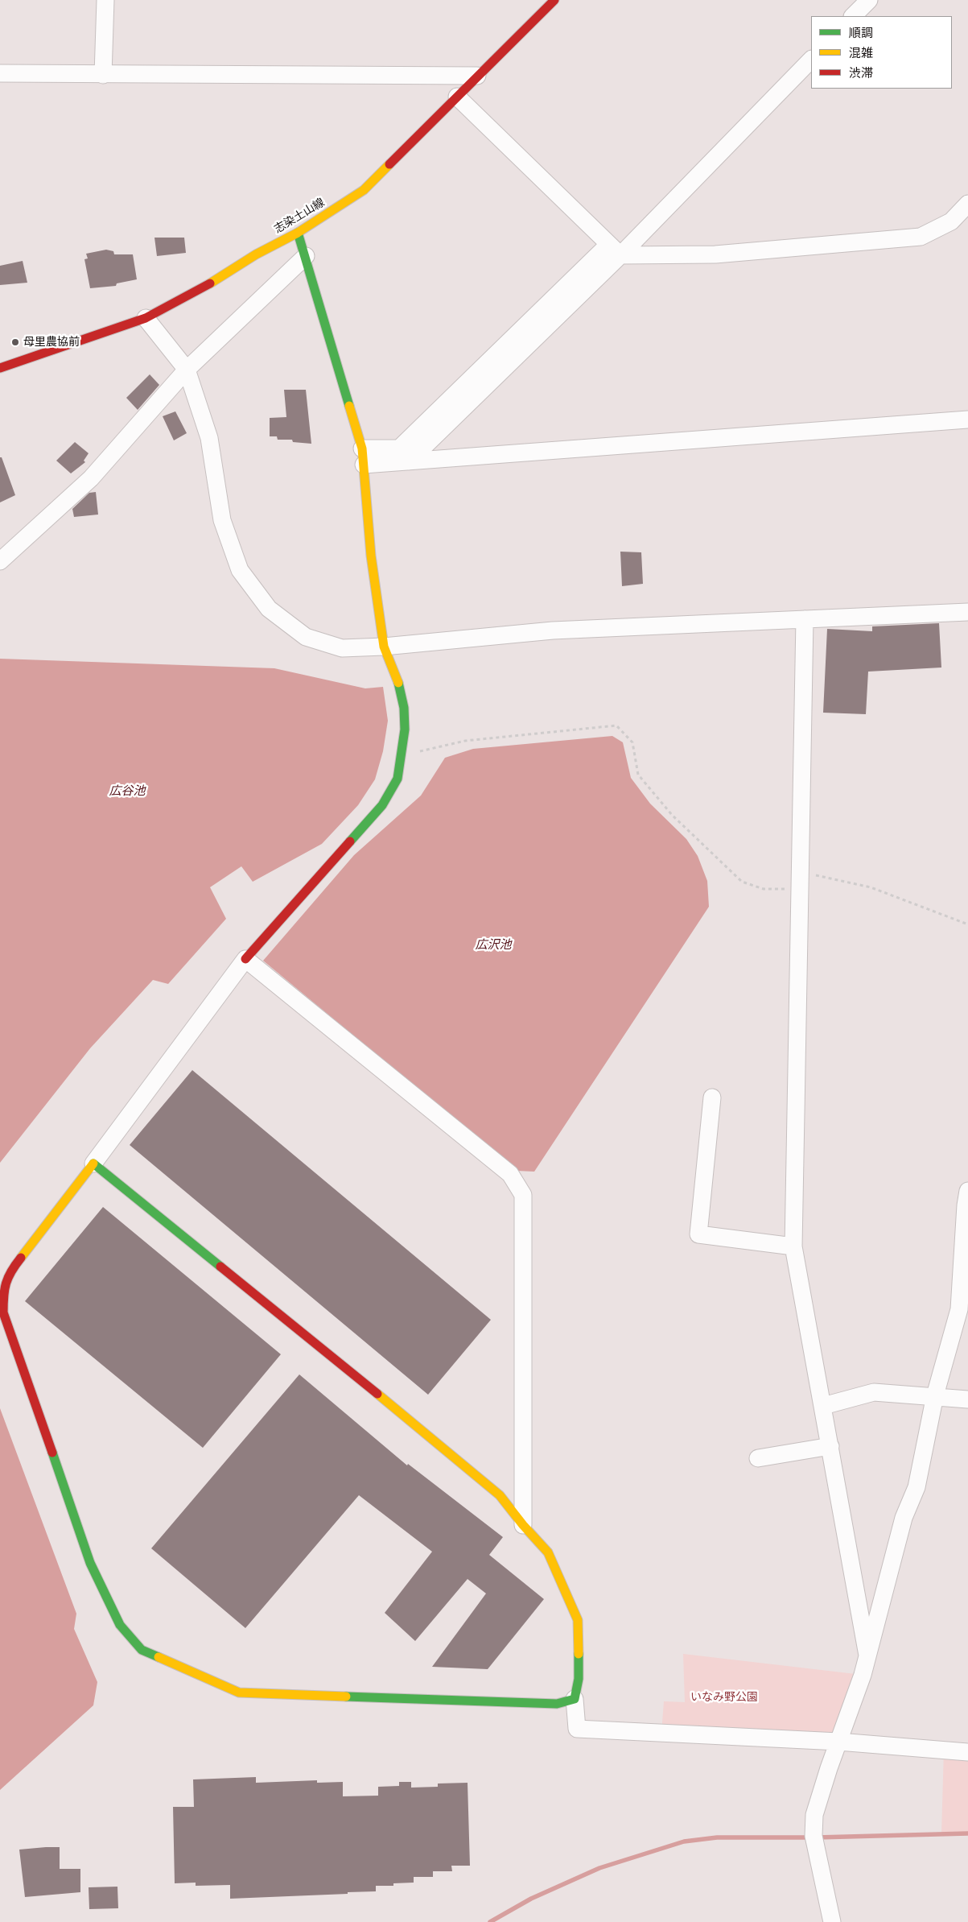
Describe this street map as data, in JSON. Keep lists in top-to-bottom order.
{
  "streets": {
    "street": ["志染土山線"]
  },
  "water": ["広谷池", "広沢池"],
  "parks": ["いなみ野公園"],
  "places": ["母里農協前"],
  "legend": ["順調", "混雑", "渋滞"]
}
